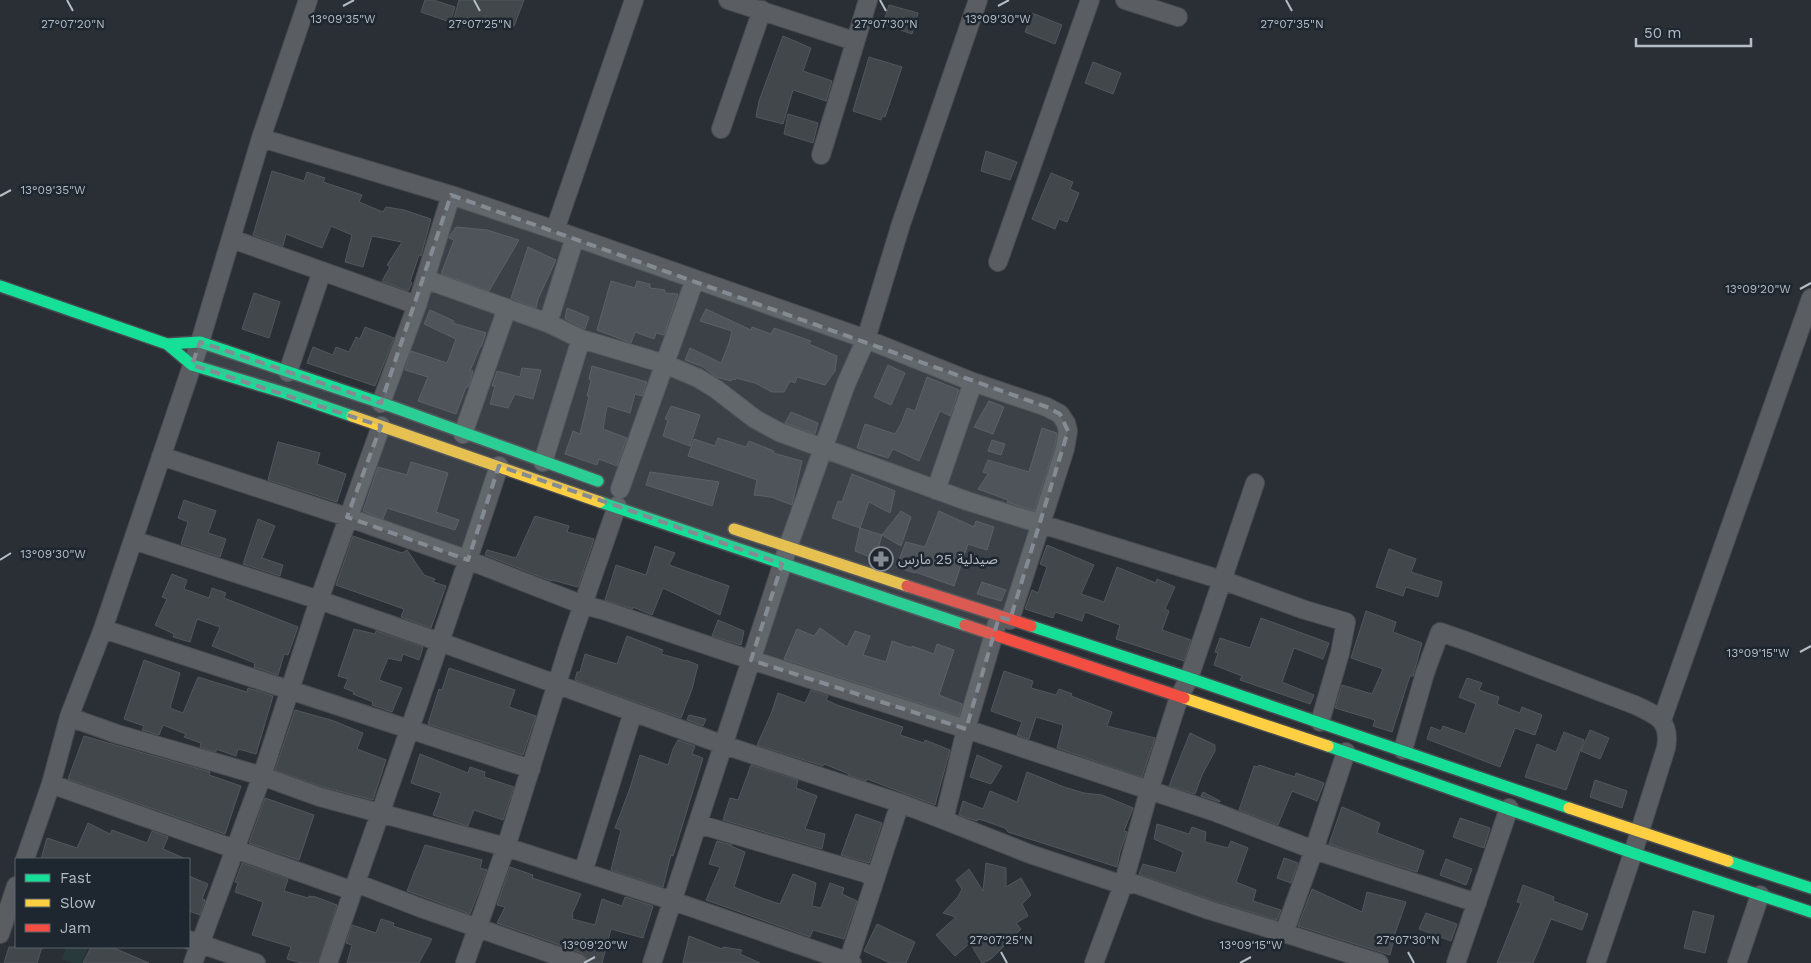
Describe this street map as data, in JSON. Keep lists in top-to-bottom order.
{
  "places": {
    "pharmacy": ["صيدلية 25 مارس"]
  },
  "legend": ["Fast", "Slow", "Jam"],
  "scale_bar": "50 m",
  "coordinates": [
    "13°09'35\"W",
    "13°09'30\"W",
    "27°07'20\"N",
    "27°07'25\"N",
    "27°07'30\"N",
    "27°07'35\"N",
    "13°09'20\"W",
    "13°09'15\"W"
  ]
}
